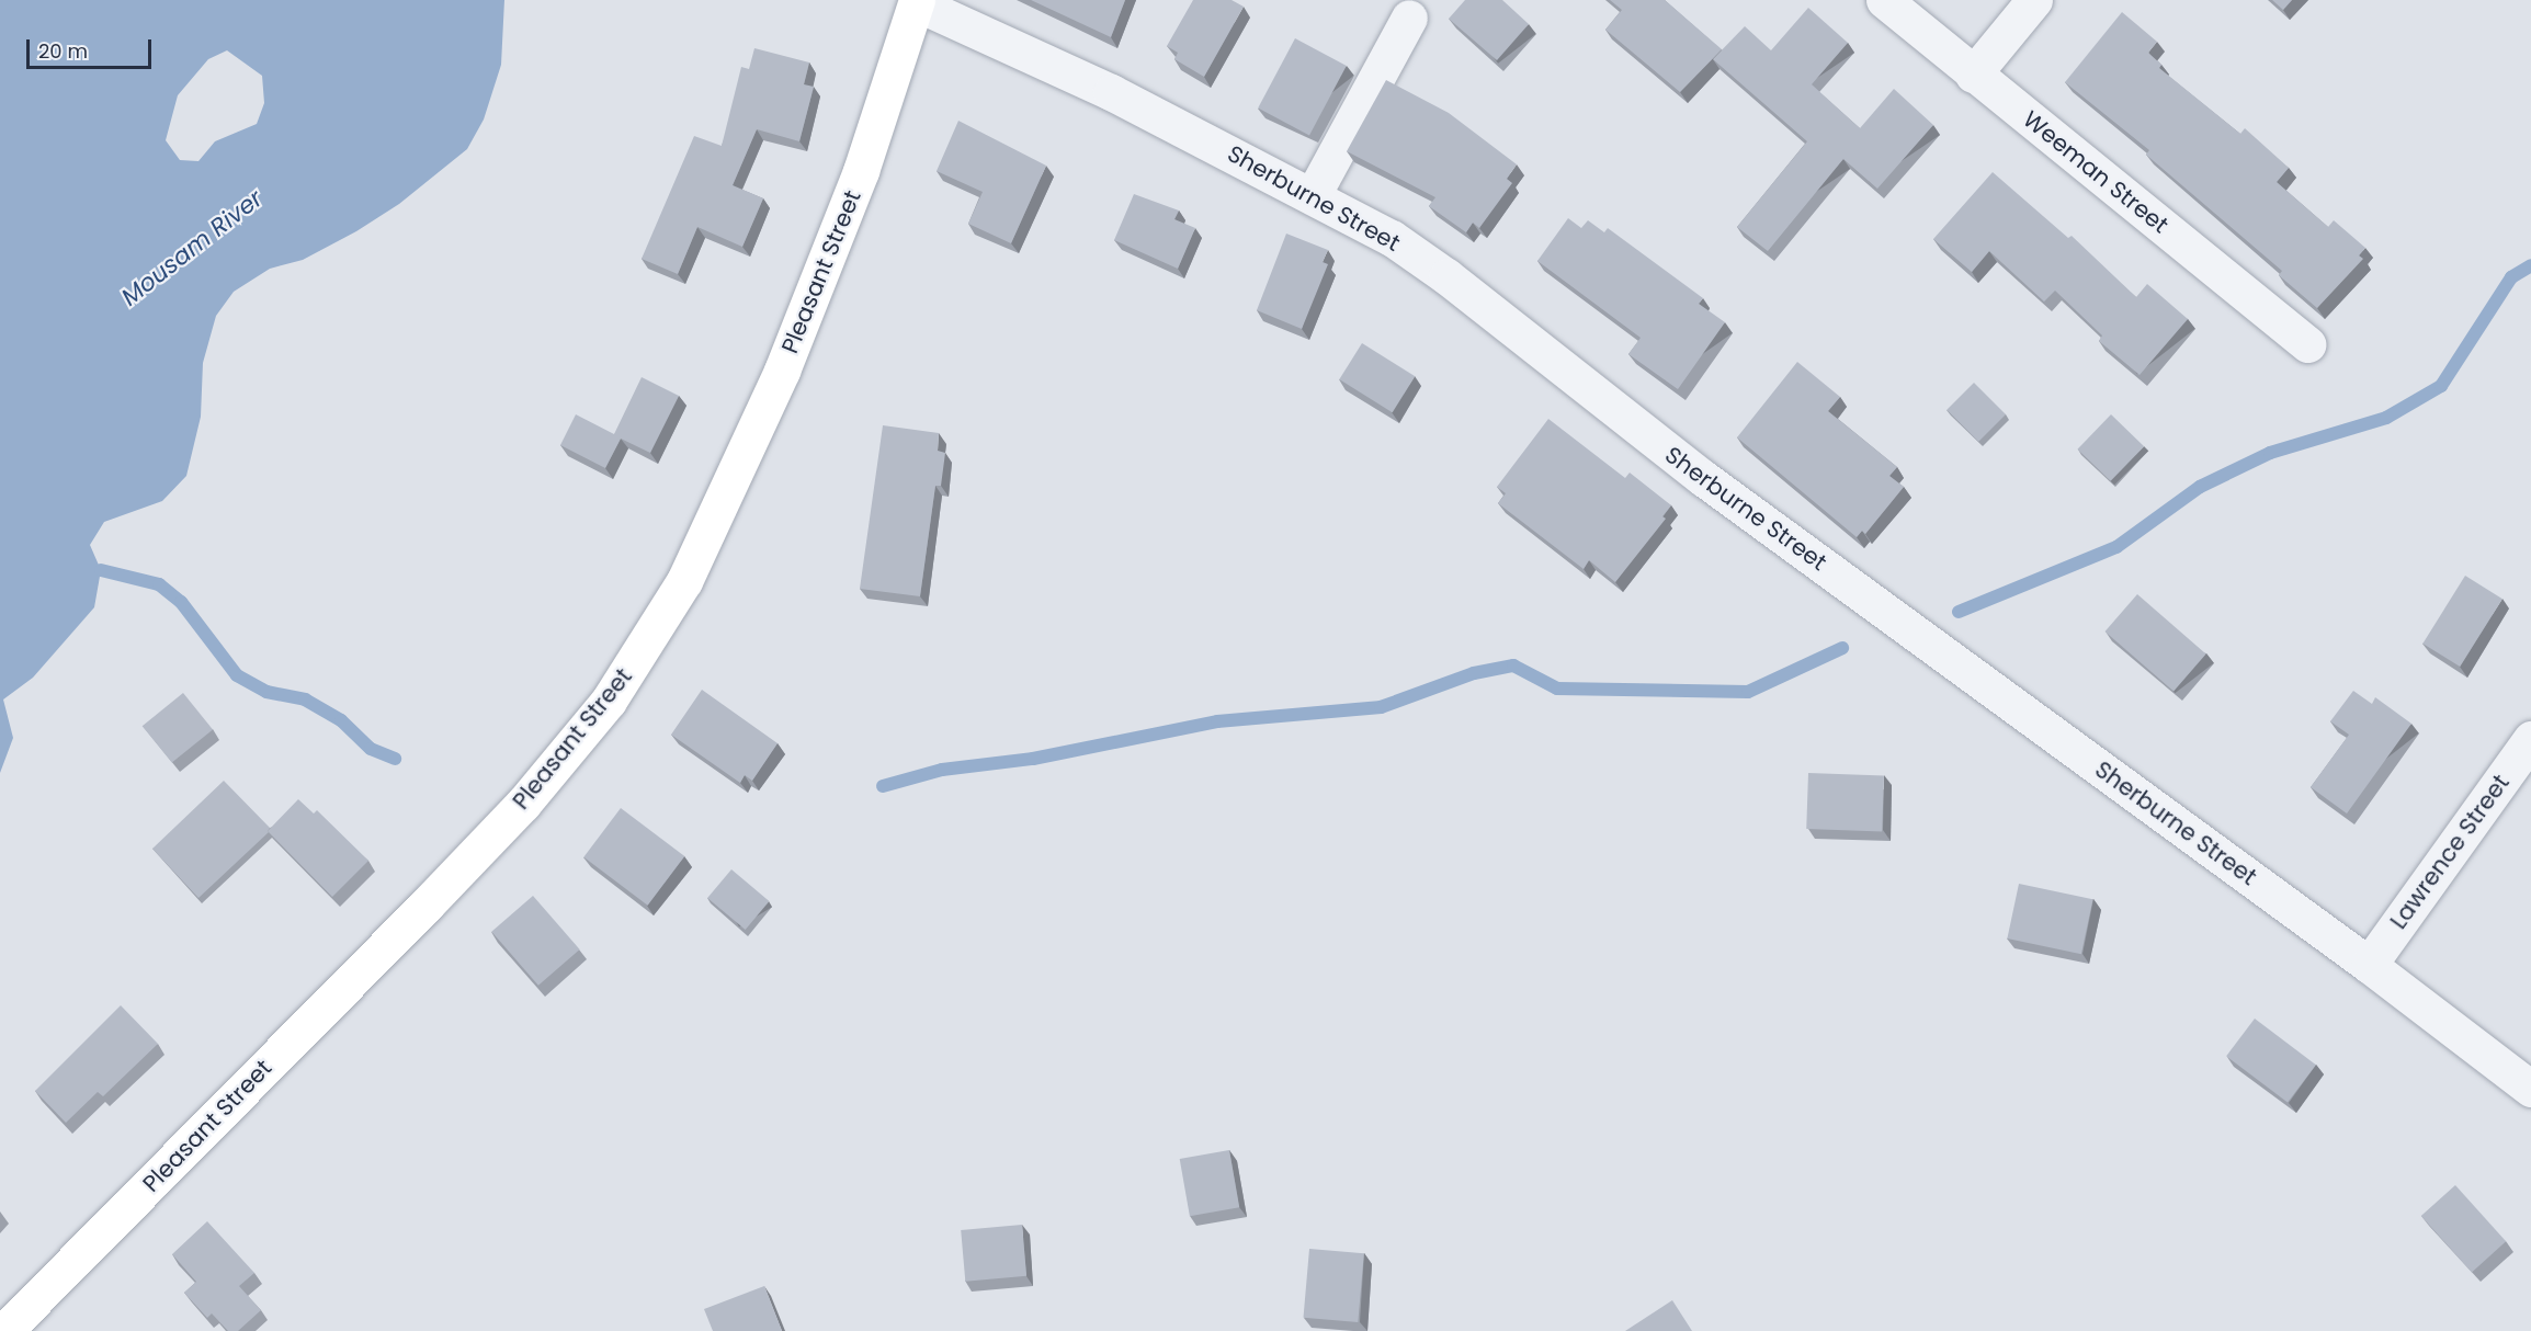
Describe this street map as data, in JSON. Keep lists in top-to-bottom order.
{
  "streets": {
    "main road": ["Pleasant Street"],
    "street": ["Weeman Street", "Sherburne Street", "Lawrence Street"]
  },
  "crossings": [
    ["Sherburne Street", "Pleasant Street"],
    ["Sherburne Street", "Lawrence Street"]
  ],
  "water": ["Mousam River"],
  "scale_bar": "20 m"
}
